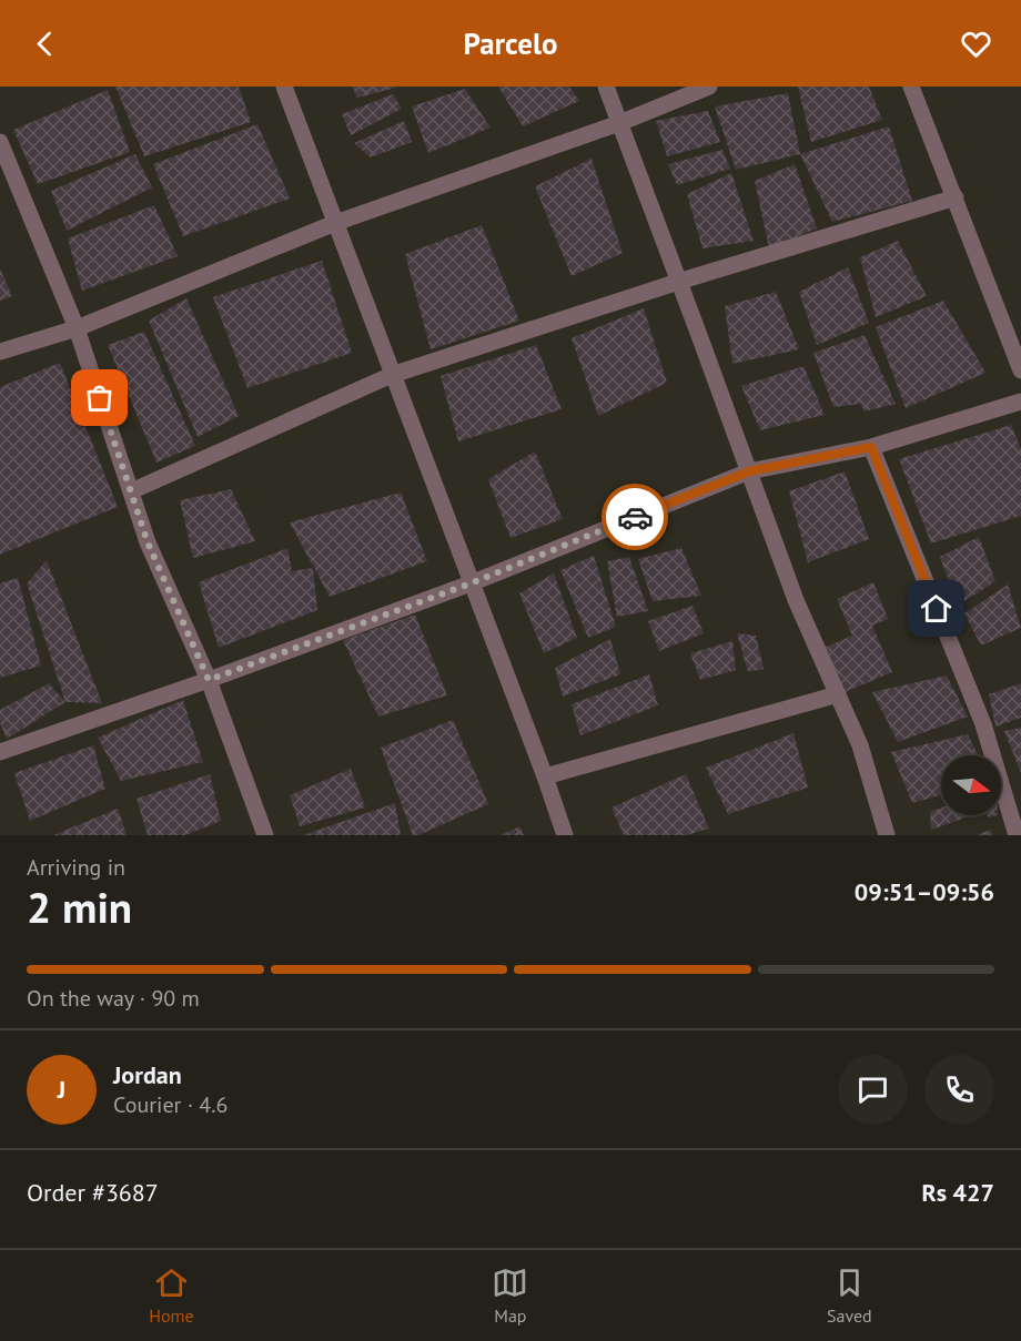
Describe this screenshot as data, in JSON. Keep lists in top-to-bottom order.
{
  "north": "right",
  "page": {
    "header": "Parcelo",
    "heading": ["2 min", "Arriving in", "09:51–09:56"],
    "panel": [
      "Jordan",
      "Courier · 4.6",
      "Order #3687",
      "Rs 427"
    ],
    "bar": "On the way · 90 m",
    "round": "J",
    "tabs": ["Home", "Map", "Saved"]
  }
}
